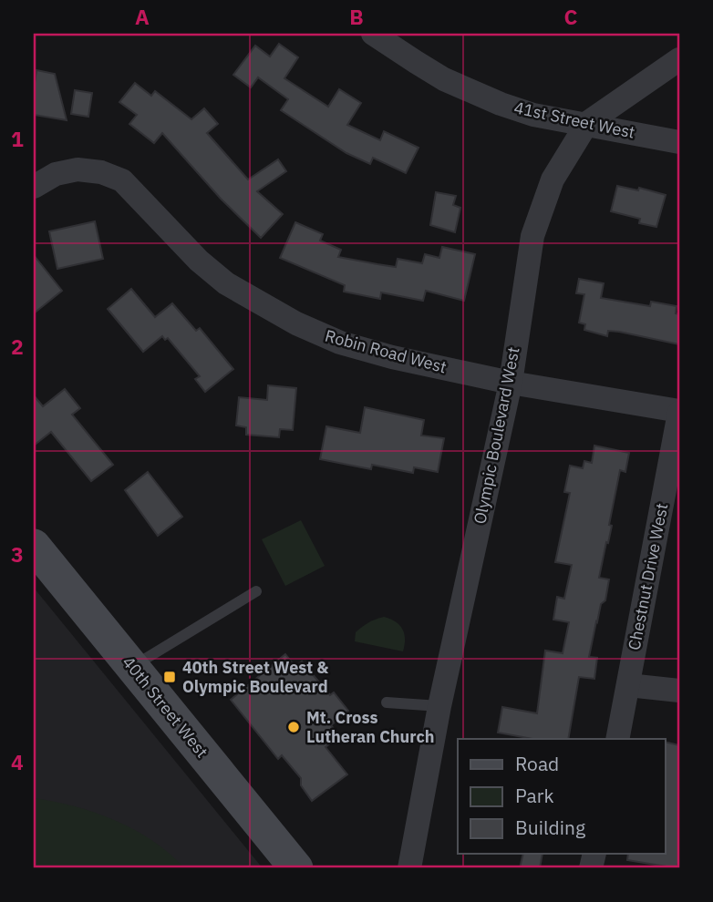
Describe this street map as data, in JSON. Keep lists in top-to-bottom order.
{
  "streets": {
    "street": [
      "41st Street West",
      "Robin Road West",
      "Olympic Boulevard West",
      "Chestnut Drive West",
      "40th Street West"
    ]
  },
  "crossings": [
    ["41st Street West", "Olympic Boulevard West"],
    ["Robin Road West", "Olympic Boulevard West"],
    ["Robin Road West", "Chestnut Drive West"]
  ],
  "places": {
    "transit": ["40th Street West & Olympic Boulevard"],
    "other": ["Mt. Cross Lutheran Church"]
  },
  "legend": ["Road", "Park", "Building"],
  "grid": {
    "columns": ["A", "B", "C"],
    "rows": [
      "1",
      "2",
      "3",
      "4"
    ]
  }
}
